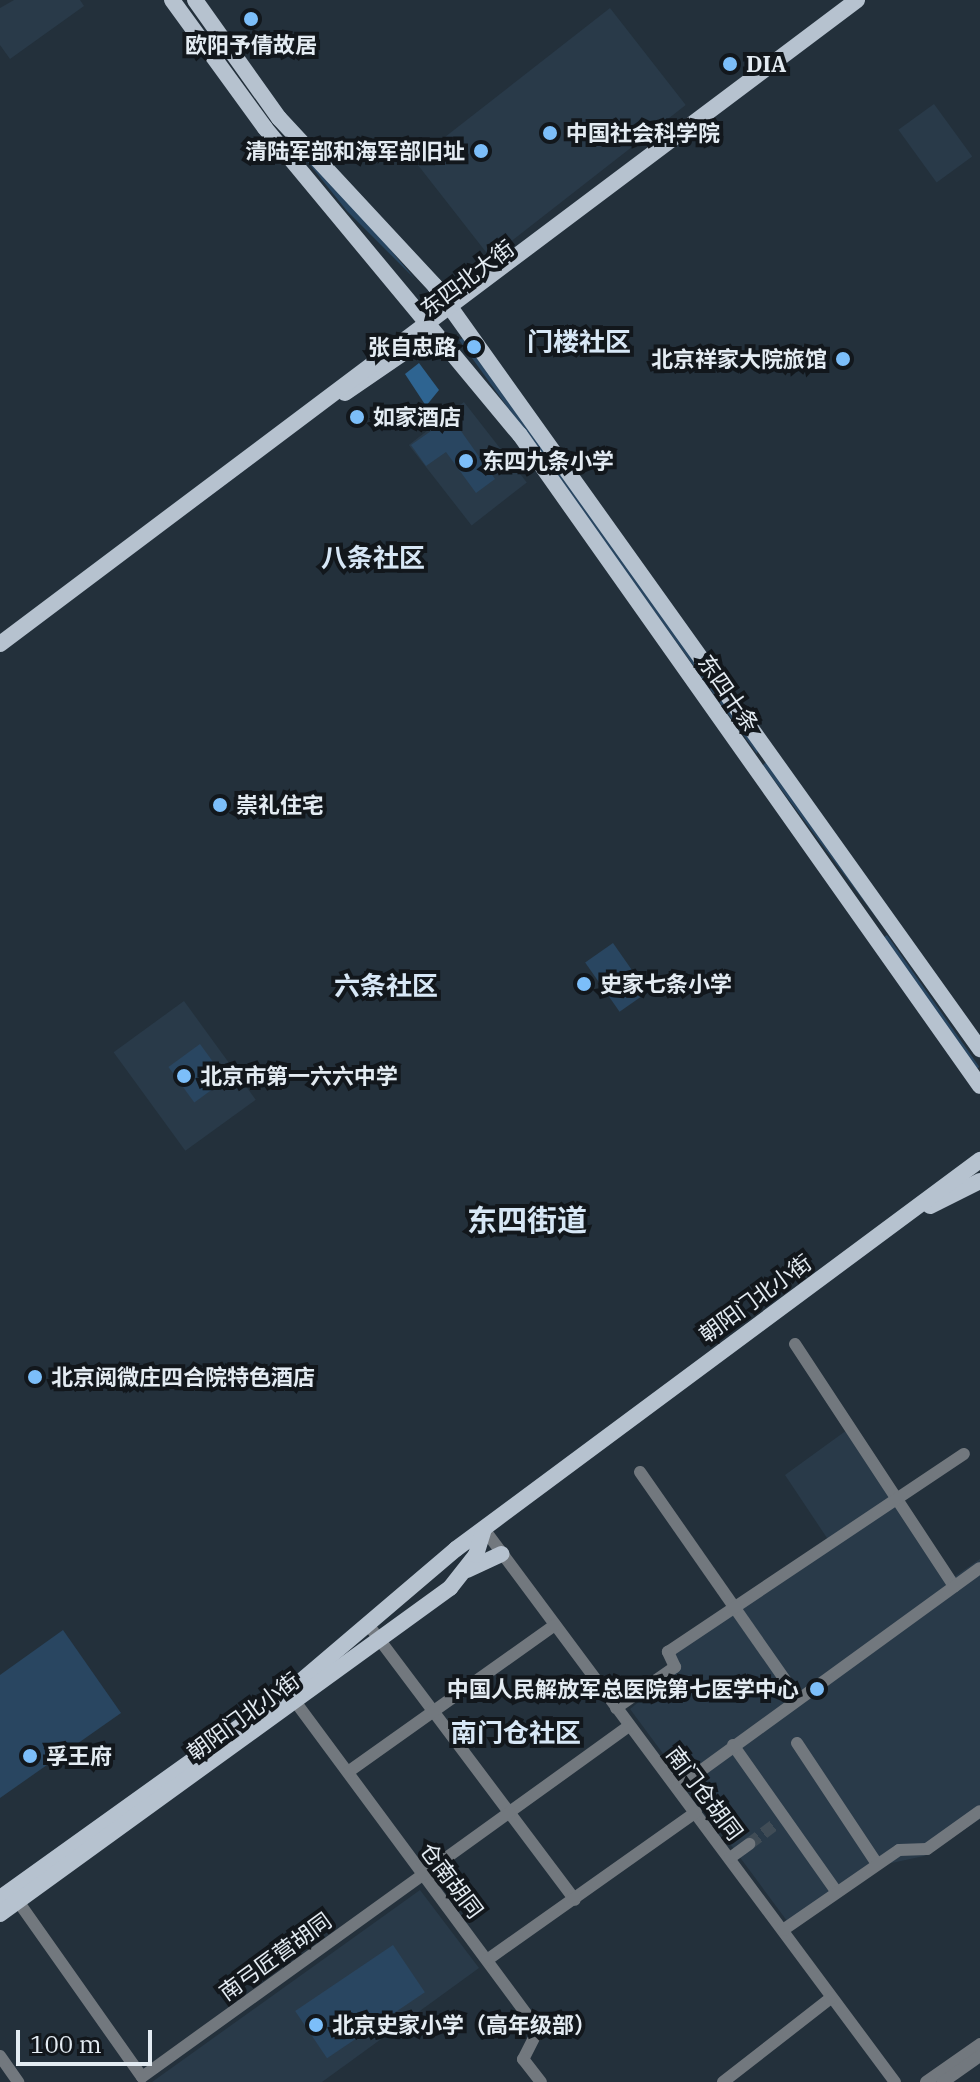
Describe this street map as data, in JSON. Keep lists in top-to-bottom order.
{
  "streets": {
    "main road": ["东四北大街", "东四十条", "朝阳门北小街"],
    "street": ["南门仓胡同", "仓南胡同", "南弓匠营胡同"]
  },
  "crossings": [
    ["东四北大街", "东四十条"],
    ["朝阳门北小街", "南门仓胡同"],
    ["朝阳门北小街", "仓南胡同"],
    ["朝阳门北小街", "南弓匠营胡同"],
    ["仓南胡同", "南弓匠营胡同"]
  ],
  "districts": [
    "门楼社区",
    "八条社区",
    "六条社区",
    "东四街道",
    "南门仓社区"
  ],
  "places": [
    "欧阳予倩故居",
    "DIA",
    "中国社会科学院",
    "清陆军部和海军部旧址",
    "张自忠路",
    "北京祥家大院旅馆",
    "如家酒店",
    "东四九条小学",
    "崇礼住宅",
    "史家七条小学",
    "北京市第一六六中学",
    "北京阅微庄四合院特色酒店",
    "中国人民解放军总医院第七医学中心",
    "孚王府",
    "北京史家小学（高年级部）"
  ],
  "scale_bar": "100 m"
}
